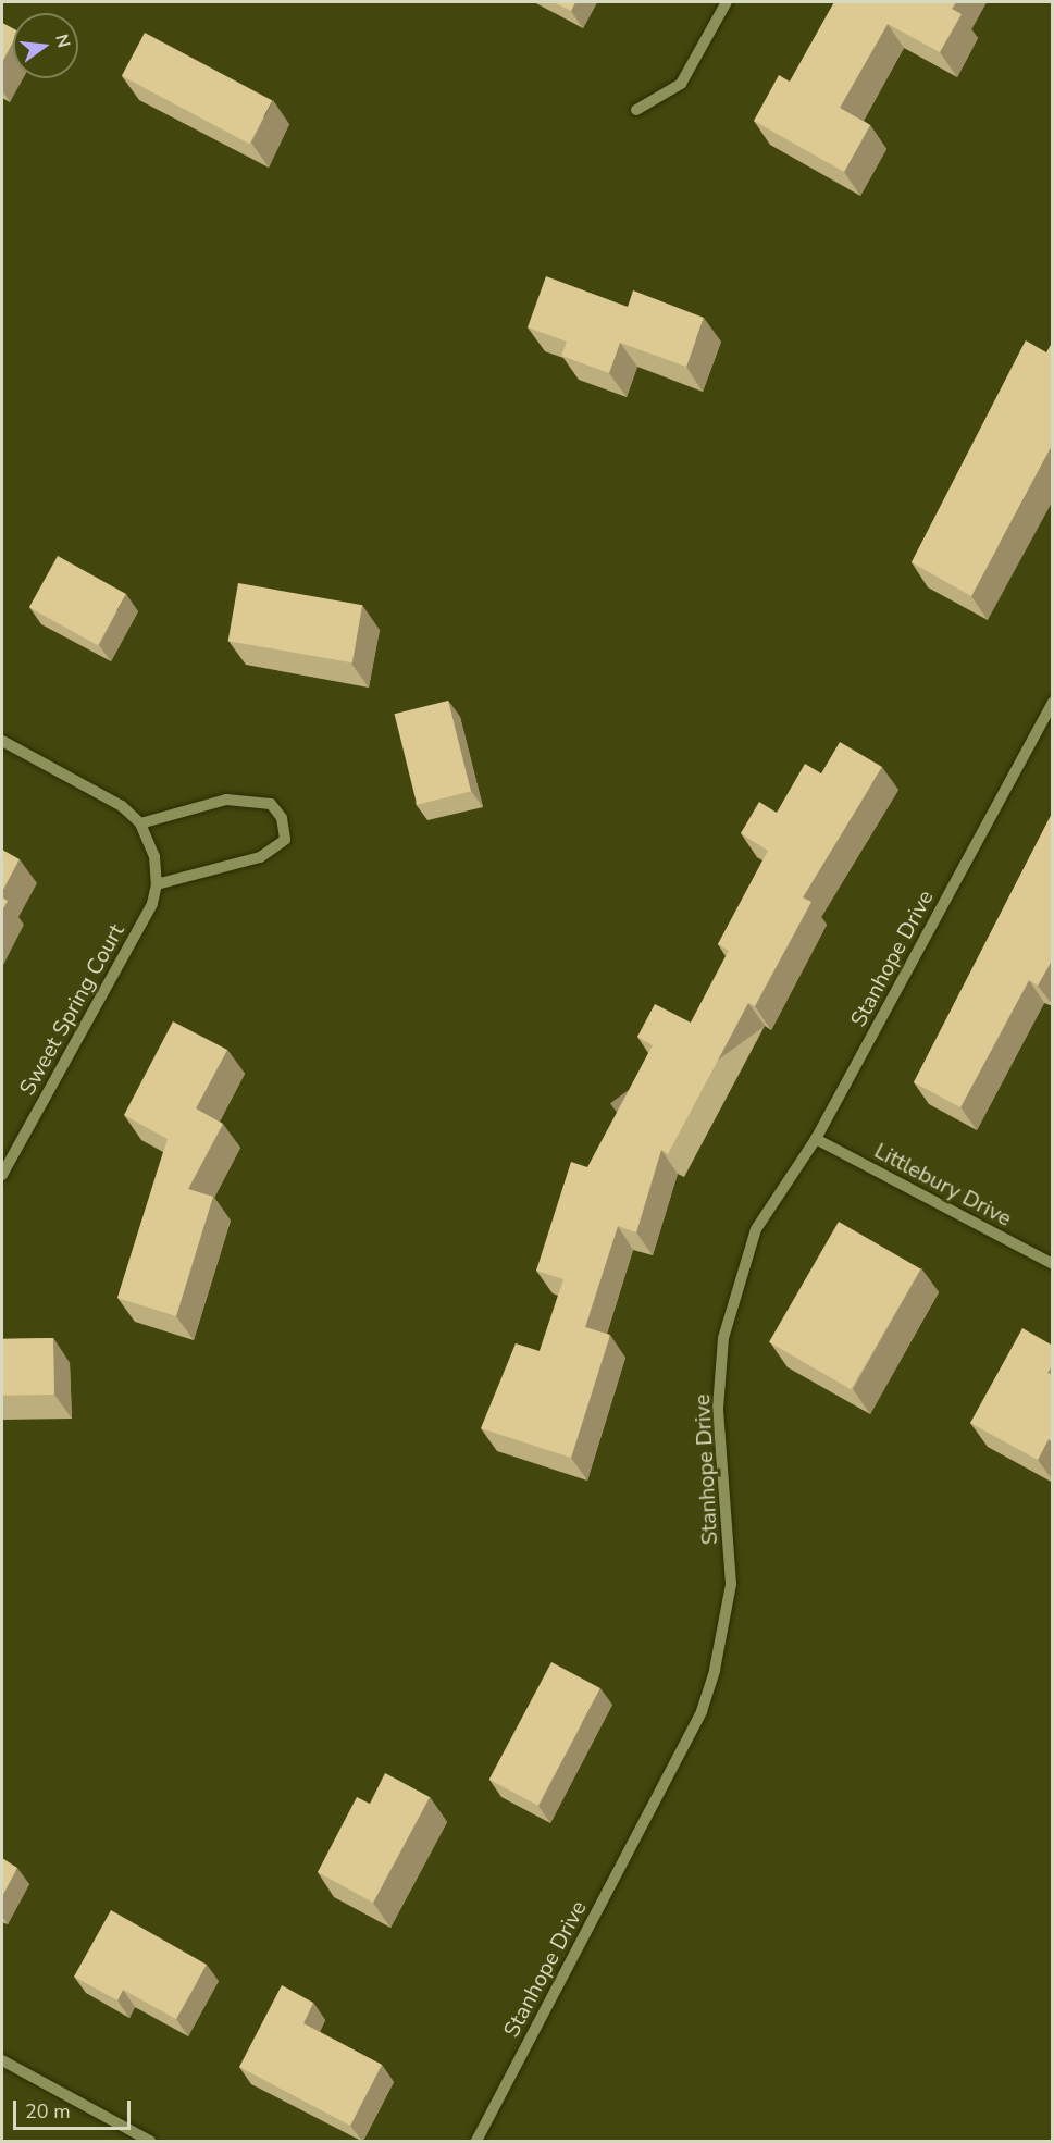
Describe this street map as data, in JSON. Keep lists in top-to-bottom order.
{
  "streets": {
    "street": ["Stanhope Drive", "Sweet Spring Court", "Littlebury Drive"]
  },
  "crossings": [
    ["Stanhope Drive", "Littlebury Drive"]
  ],
  "scale_bar": "20 m",
  "north": "right"
}
